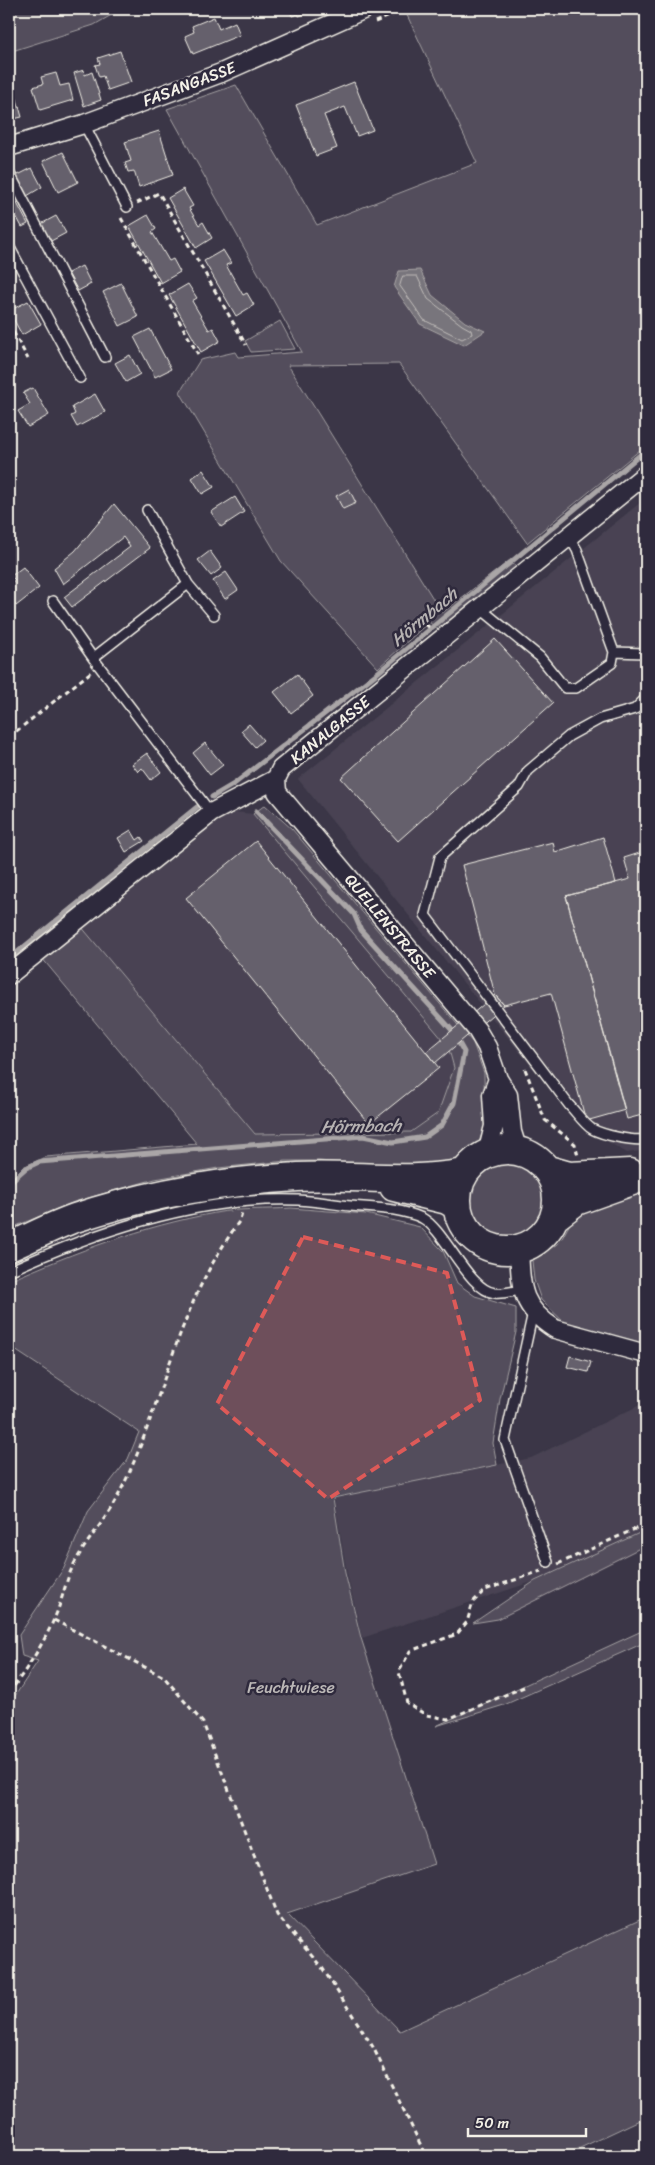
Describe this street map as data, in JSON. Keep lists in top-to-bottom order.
{
  "streets": {
    "street": ["FASANGASSE", "KANALGASSE", "QUELLENSTRASSE"]
  },
  "crossings": [
    ["KANALGASSE", "QUELLENSTRASSE"]
  ],
  "water": ["Hörmbach"],
  "parks": ["Feuchtwiese"],
  "scale_bar": "50 m"
}
